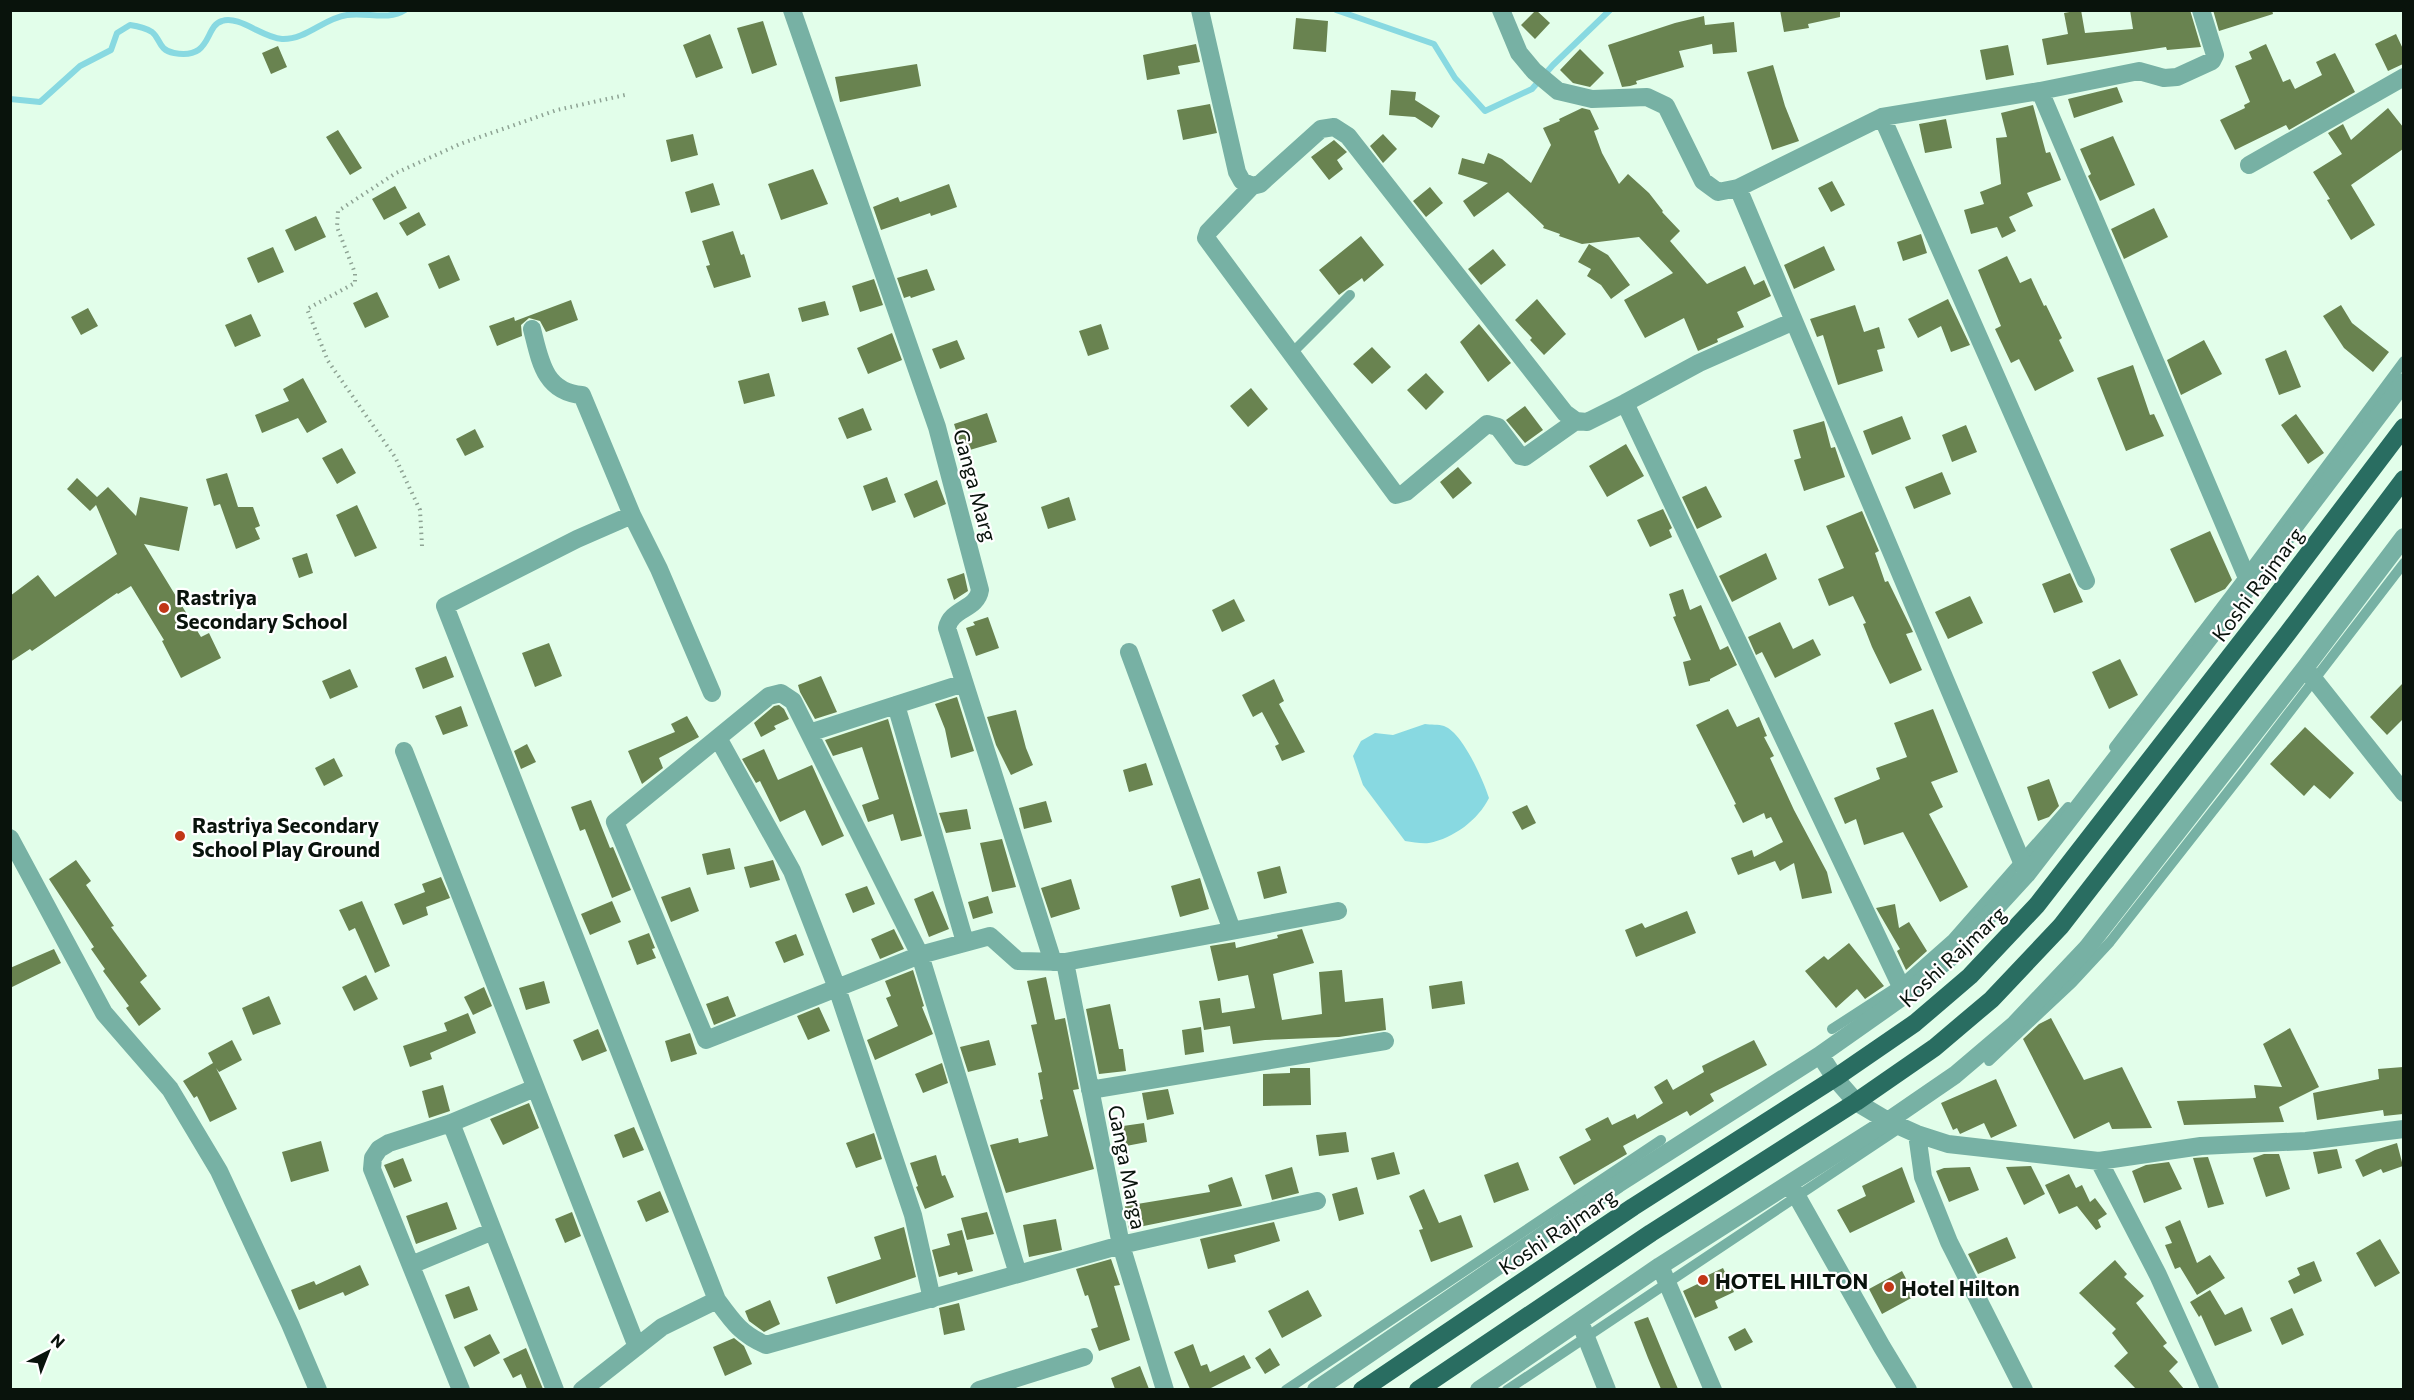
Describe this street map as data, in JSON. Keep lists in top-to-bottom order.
{
  "streets": {
    "main road": ["Koshi Rajmarg"],
    "street": ["Ganga Marg", "Ganga Marga"]
  },
  "crossings": [
    ["Ganga Marg", "Ganga Marga"]
  ],
  "places": [
    "Rastriya Secondary School",
    "Rastriya Secondary School Play Ground",
    "HOTEL HILTON",
    "Hotel Hilton"
  ],
  "north": "top right"
}
